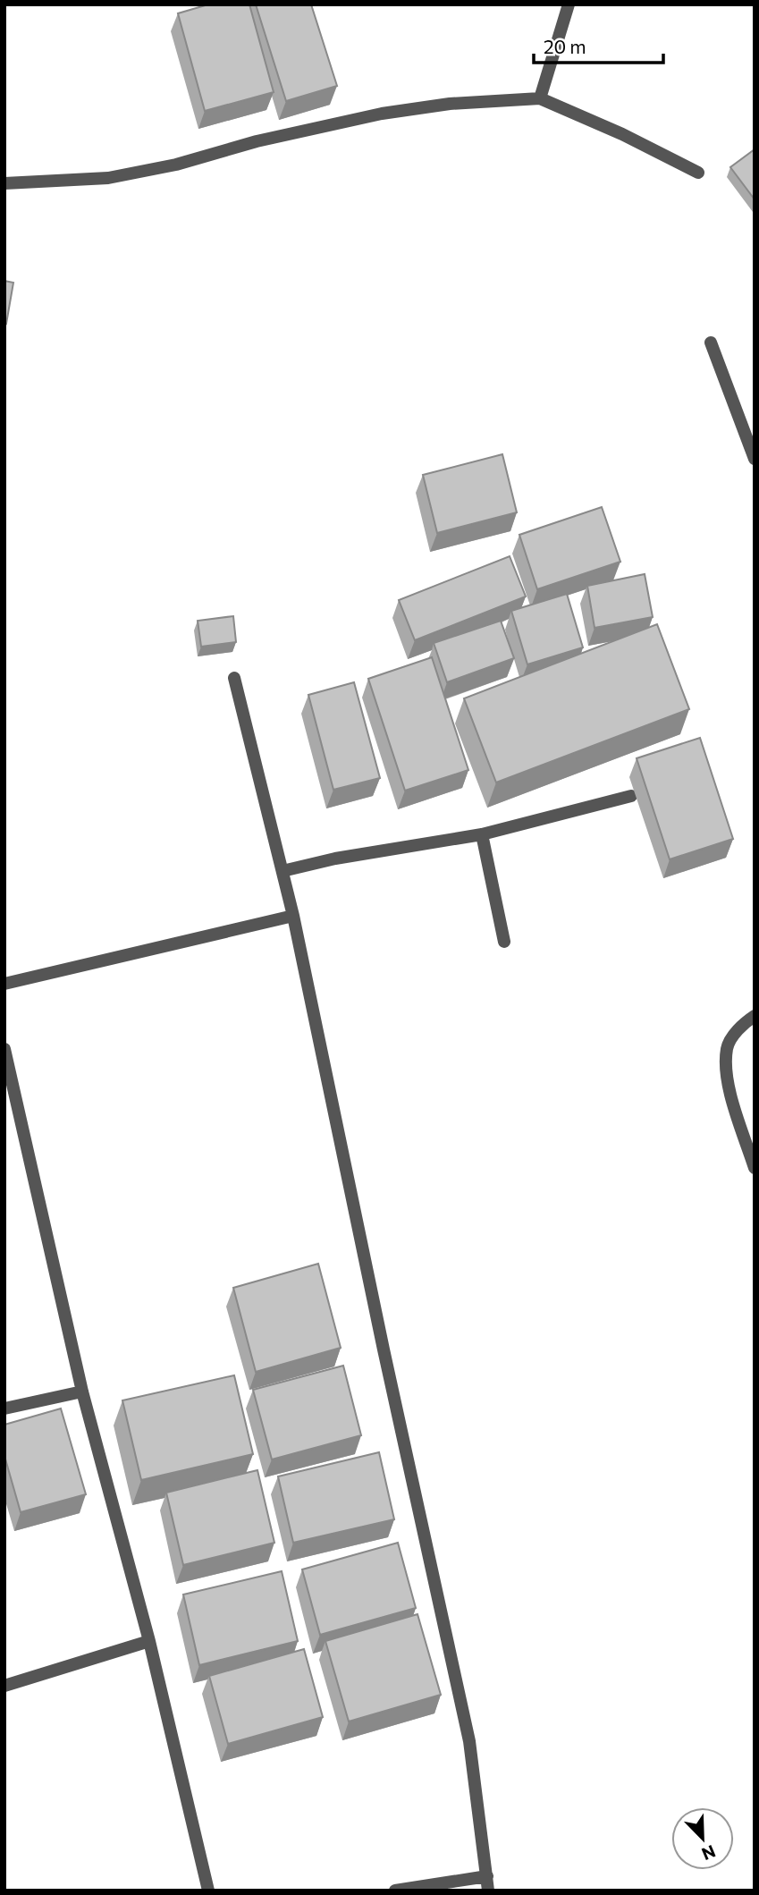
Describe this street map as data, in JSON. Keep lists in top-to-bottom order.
{
  "scale_bar": "20 m",
  "north": "bottom right"
}
